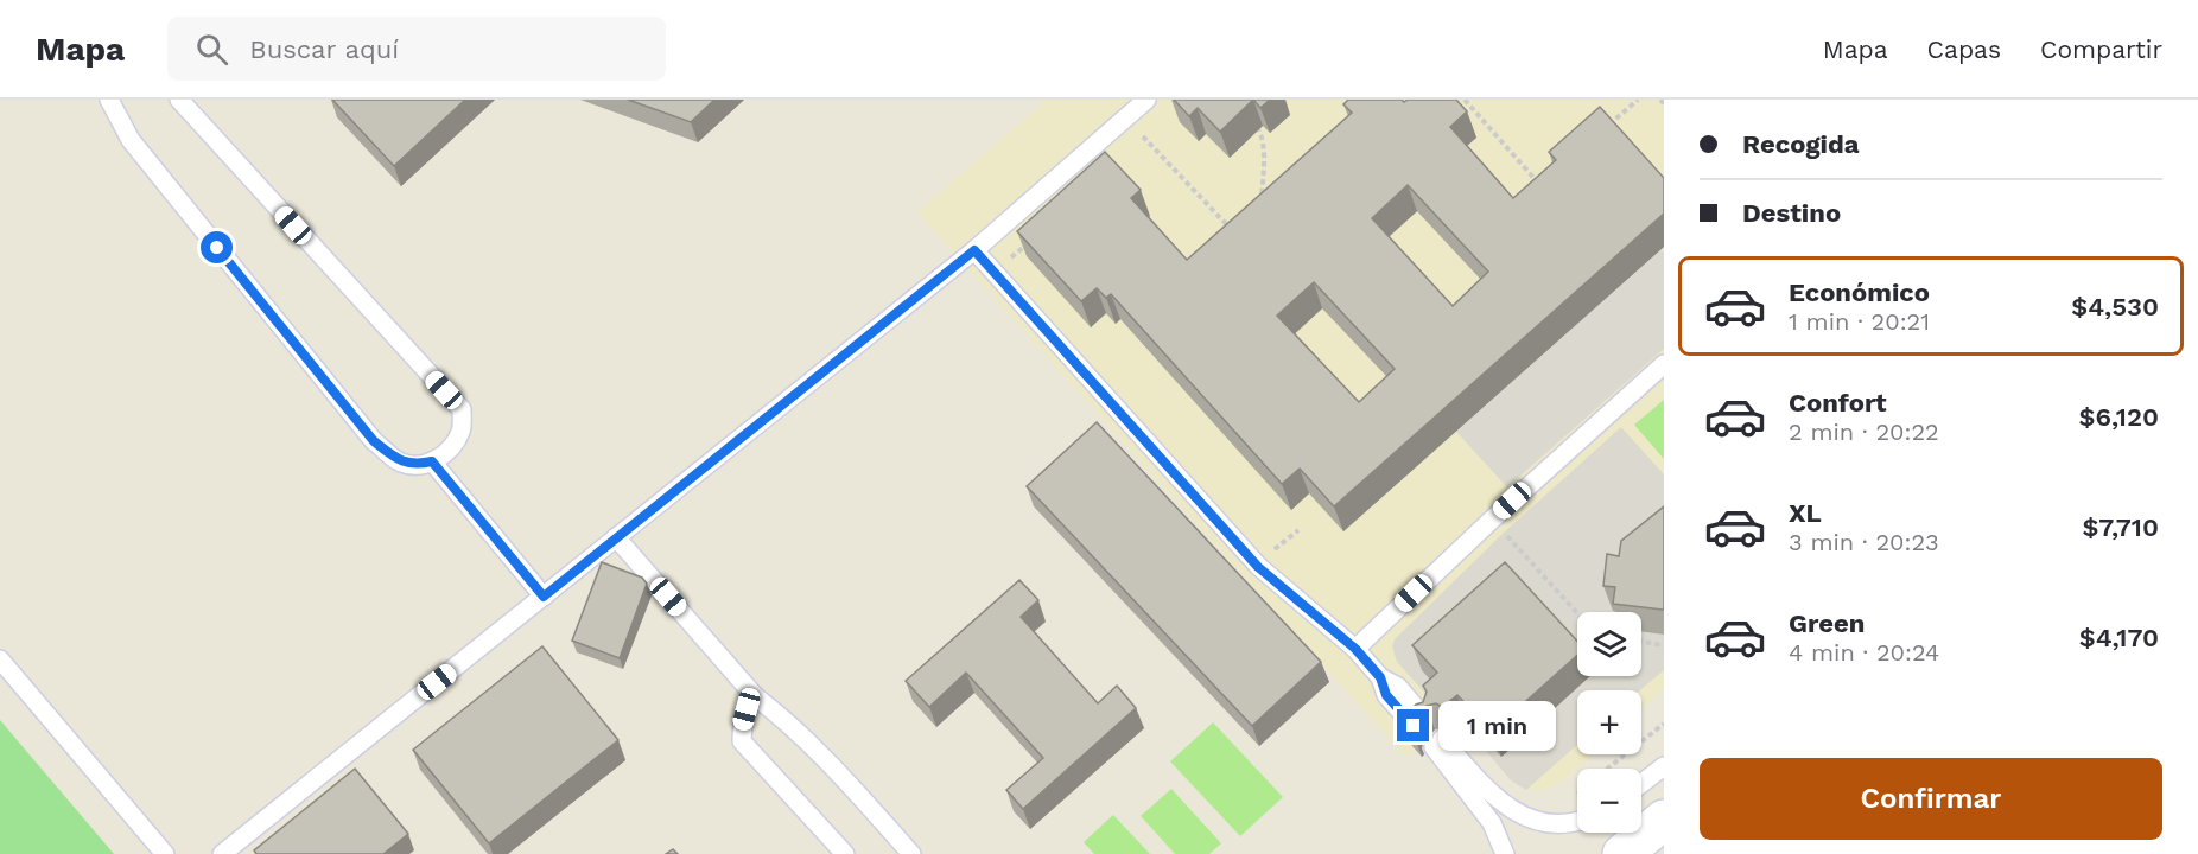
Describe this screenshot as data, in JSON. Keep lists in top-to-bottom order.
{
  "page": {
    "header": "Mapa",
    "search": "Buscar aquí",
    "nav": ["Mapa", "Capas", "Compartir"],
    "banner": ["Recogida", "Destino"],
    "list": [
      {
        "name": "Económico",
        "note": "1 min · 20:21",
        "value": "$4,530"
      },
      {
        "name": "Confort",
        "note": "2 min · 20:22",
        "value": "$6,120"
      },
      {
        "name": "XL",
        "note": "3 min · 20:23",
        "value": "$7,710"
      },
      {
        "name": "Green",
        "note": "4 min · 20:24",
        "value": "$4,170"
      }
    ],
    "map_buttons": ["+", "−"],
    "bubble": "1 min",
    "buttons": "Confirmar"
  }
}
